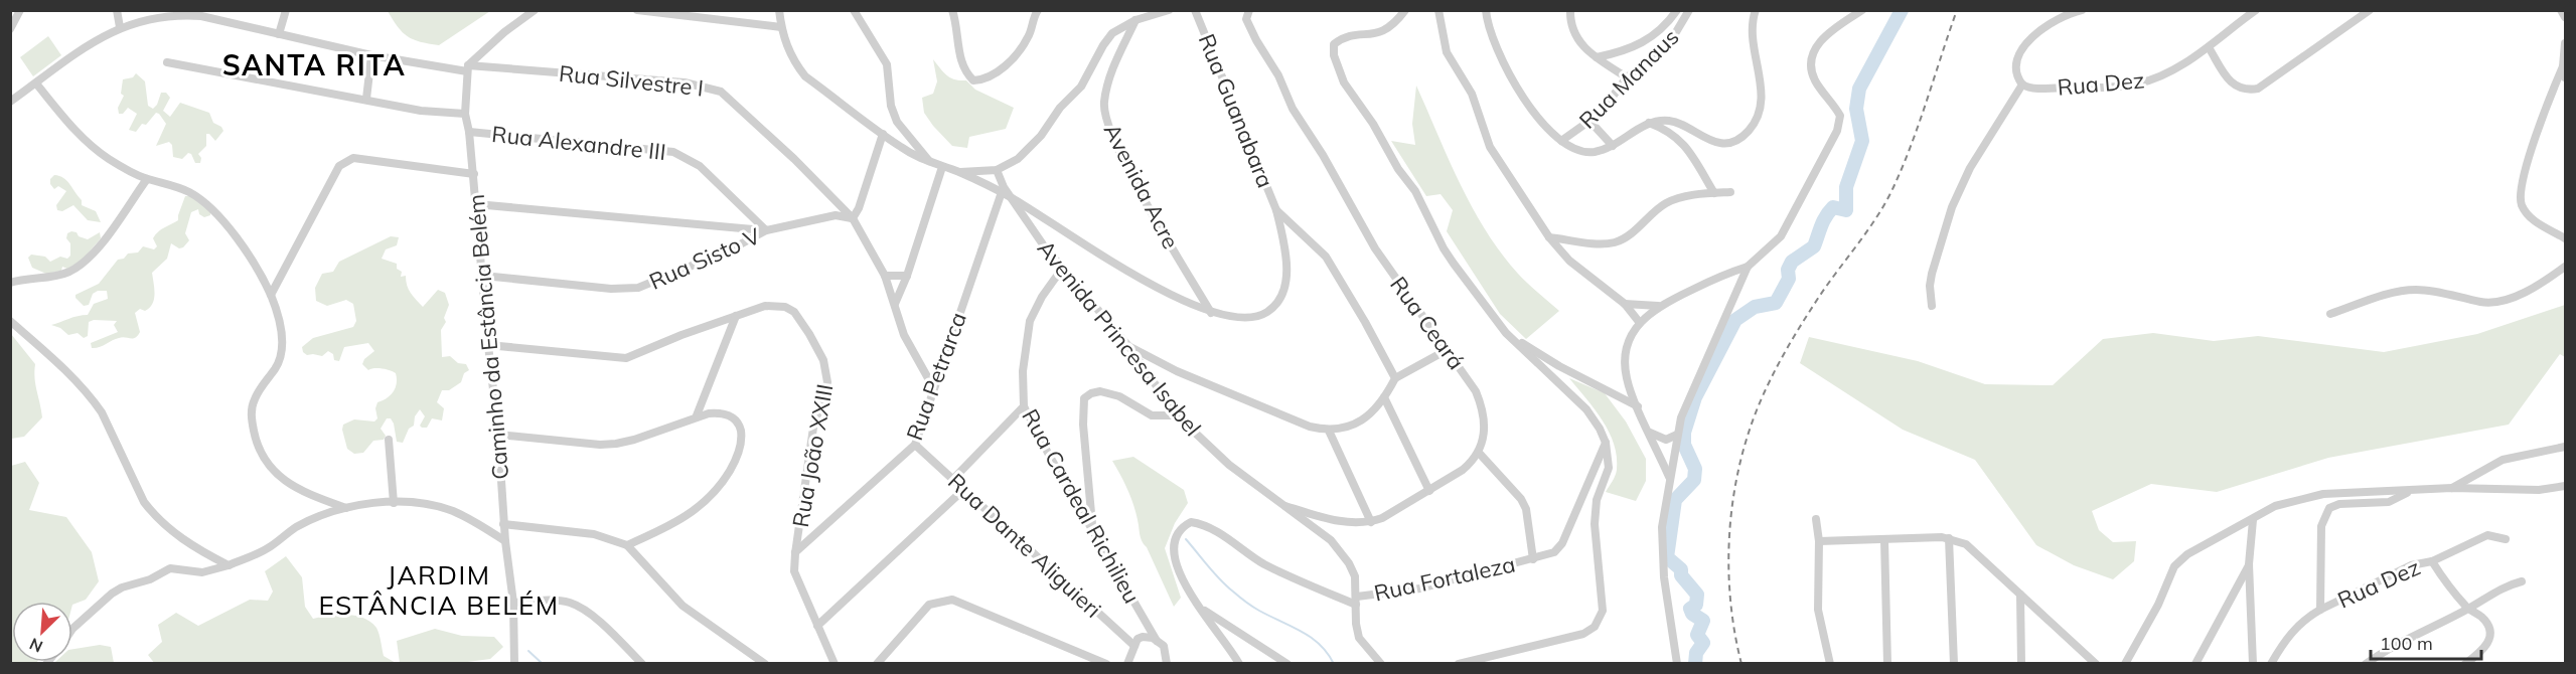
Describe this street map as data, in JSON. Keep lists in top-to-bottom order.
{
  "streets": {
    "street": [
      "Rua Manaus",
      "Rua Silvestre I",
      "Rua Dez",
      "Rua Guanabara",
      "Rua Alexandre III",
      "Avenida Acre",
      "Rua Sisto V",
      "Rua Ceará",
      "Caminho da Estância Belém",
      "Avenida Princesa Isabel",
      "Rua Petrarca",
      "Rua João XXIII",
      "Rua Cardeal Richilieu",
      "Rua Dante Aliguieri",
      "Rua Fortaleza"
    ]
  },
  "crossings": [
    ["Rua Silvestre I", "Rua Sisto V"],
    ["Rua Silvestre I", "Caminho da Estância Belém"],
    ["Rua Silvestre I", "Rua Petrarca"],
    ["Rua Alexandre III", "Rua Sisto V"],
    ["Rua Alexandre III", "Caminho da Estância Belém"],
    ["Rua Sisto V", "Caminho da Estância Belém"],
    ["Rua Ceará", "Rua Fortaleza"],
    ["Caminho da Estância Belém", "Rua João XXIII"],
    ["Avenida Princesa Isabel", "Rua Petrarca"],
    ["Avenida Princesa Isabel", "Rua Cardeal Richilieu"],
    ["Avenida Princesa Isabel", "Rua Fortaleza"],
    ["Rua Petrarca", "Rua João XXIII"],
    ["Rua Petrarca", "Rua Dante Aliguieri"]
  ],
  "districts": ["SANTA RITA", "JARDIM ESTÂNCIA BELÉM"],
  "scale_bar": "100 m",
  "north": "bottom left"
}
